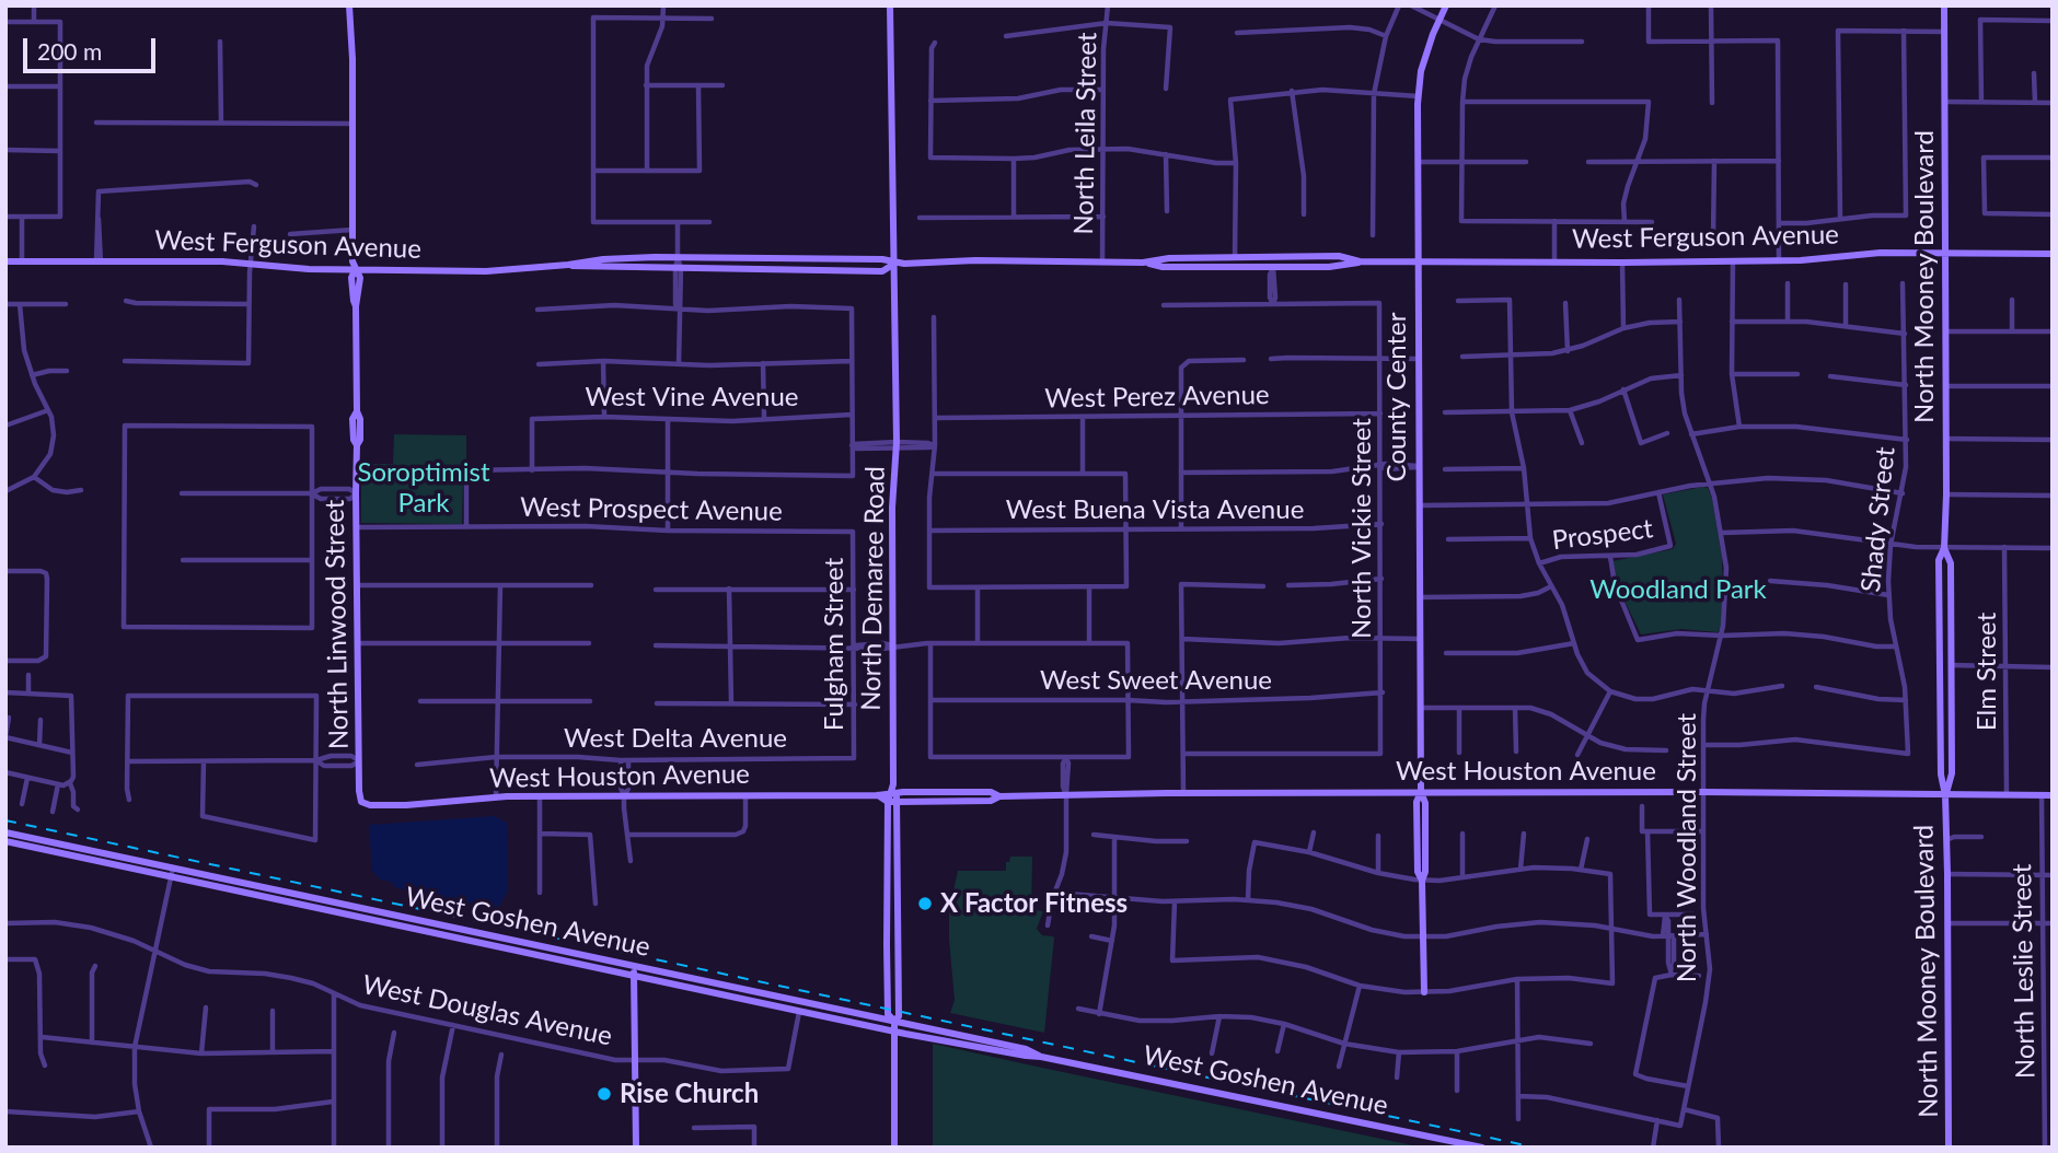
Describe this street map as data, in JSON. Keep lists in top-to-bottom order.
{
  "streets": {
    "street": [
      "North Leila Street",
      "West Ferguson Avenue",
      "North Mooney Boulevard",
      "West Vine Avenue",
      "West Perez Avenue",
      "County Center",
      "West Prospect Avenue",
      "West Buena Vista Avenue",
      "Shady Street",
      "North Vickie Street",
      "Prospect",
      "North Demaree Road",
      "North Linwood Street",
      "Fulgham Street",
      "Elm Street",
      "West Sweet Avenue",
      "West Delta Avenue",
      "West Houston Avenue",
      "North Woodland Street",
      "West Goshen Avenue",
      "North Leslie Street",
      "West Douglas Avenue"
    ]
  },
  "crossings": [
    ["North Leila Street", "West Ferguson Avenue"],
    ["West Ferguson Avenue", "North Mooney Boulevard"],
    ["West Ferguson Avenue", "County Center"],
    ["West Ferguson Avenue", "North Demaree Road"],
    ["West Ferguson Avenue", "North Linwood Street"],
    ["North Mooney Boulevard", "West Houston Avenue"],
    ["West Perez Avenue", "North Vickie Street"],
    ["County Center", "West Houston Avenue"],
    ["West Prospect Avenue", "North Linwood Street"],
    ["West Prospect Avenue", "Fulgham Street"],
    ["West Buena Vista Avenue", "North Vickie Street"],
    ["Shady Street", "North Woodland Street"],
    ["North Vickie Street", "West Sweet Avenue"],
    ["North Demaree Road", "West Houston Avenue"],
    ["North Demaree Road", "West Goshen Avenue"],
    ["North Linwood Street", "West Houston Avenue"],
    ["Fulgham Street", "West Delta Avenue"],
    ["Elm Street", "West Houston Avenue"],
    ["West Houston Avenue", "North Woodland Street"],
    ["West Houston Avenue", "North Leslie Street"],
    ["West Goshen Avenue", "West Douglas Avenue"]
  ],
  "parks": ["Soroptimist Park", "Woodland Park"],
  "places": ["X Factor Fitness", "Rise Church"],
  "scale_bar": "200 m"
}
